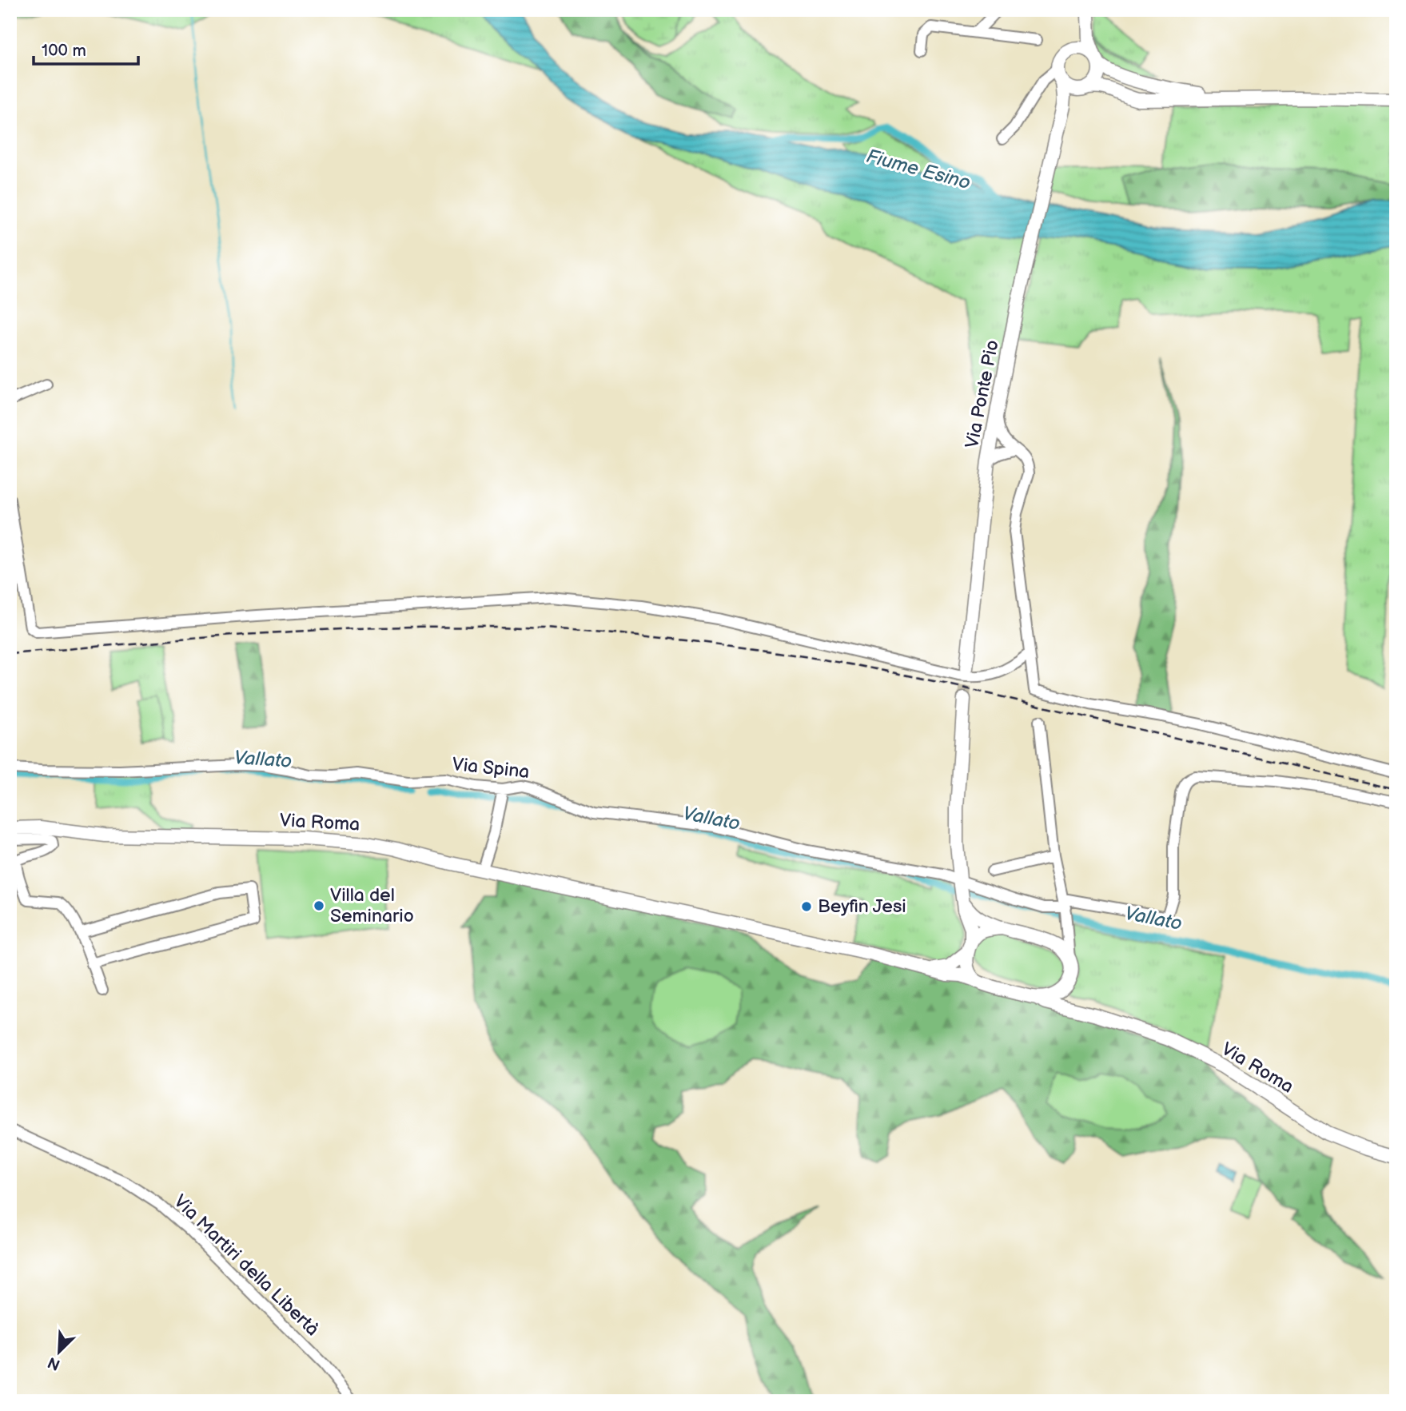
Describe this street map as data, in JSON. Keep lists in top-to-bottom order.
{
  "streets": {
    "main road": ["Via Ponte Pio", "Via Roma"],
    "street": ["Via Spina", "Via Martiri della Libertà"]
  },
  "water": ["Fiume Esino", "Vallato"],
  "places": ["Villa del Seminario", "Beyfin Jesi"],
  "scale_bar": "100 m",
  "north": "bottom left"
}
